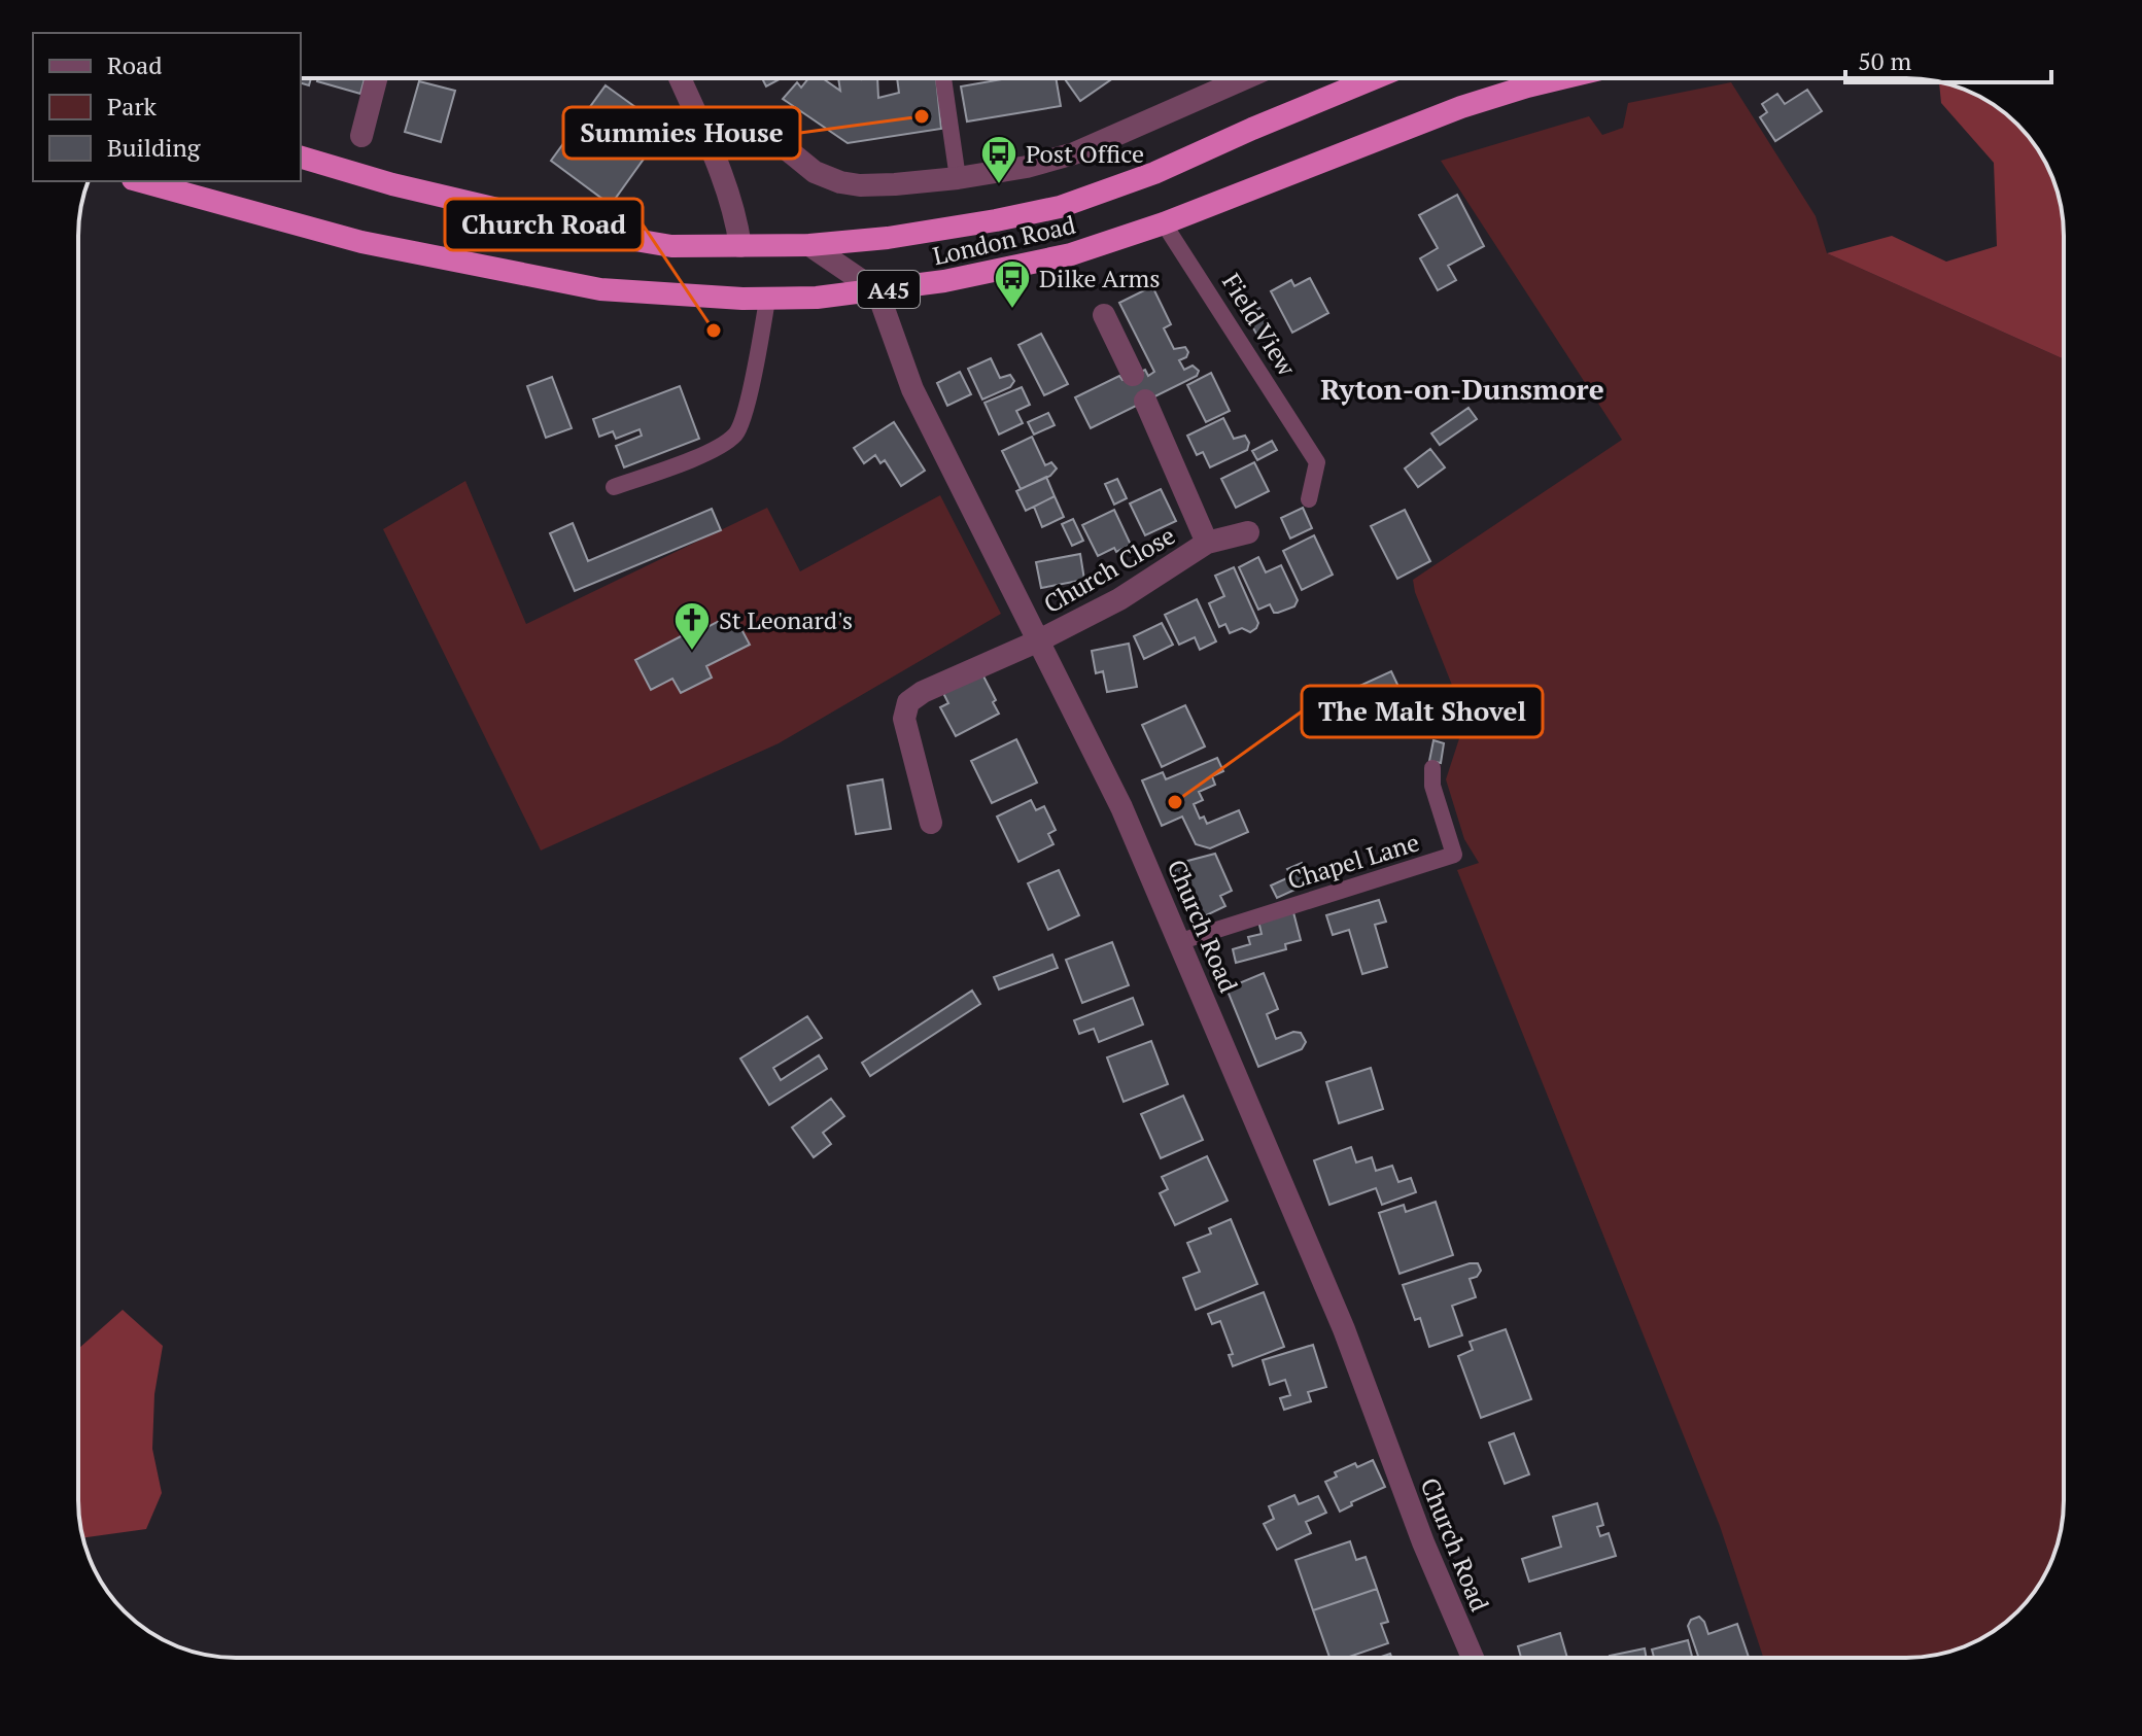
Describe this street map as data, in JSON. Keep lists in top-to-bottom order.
{
  "streets": {
    "highway": ["London Road", "A45"],
    "street": ["Church Close", "Church Road"],
    "lane": ["Field View", "Chapel Lane"]
  },
  "crossings": [
    ["London Road", "Field View"],
    ["London Road", "Church Road"],
    ["Church Close", "Church Road"],
    ["Chapel Lane", "Church Road"]
  ],
  "districts": ["Ryton-on-Dunsmore"],
  "places": {
    "other": ["Summies House", "Church Road", "The Malt Shovel"],
    "bus stop": ["Post Office", "Dilke Arms"],
    "church": ["St Leonard's"]
  },
  "legend": ["Road", "Park", "Building"],
  "scale_bar": "50 m"
}
